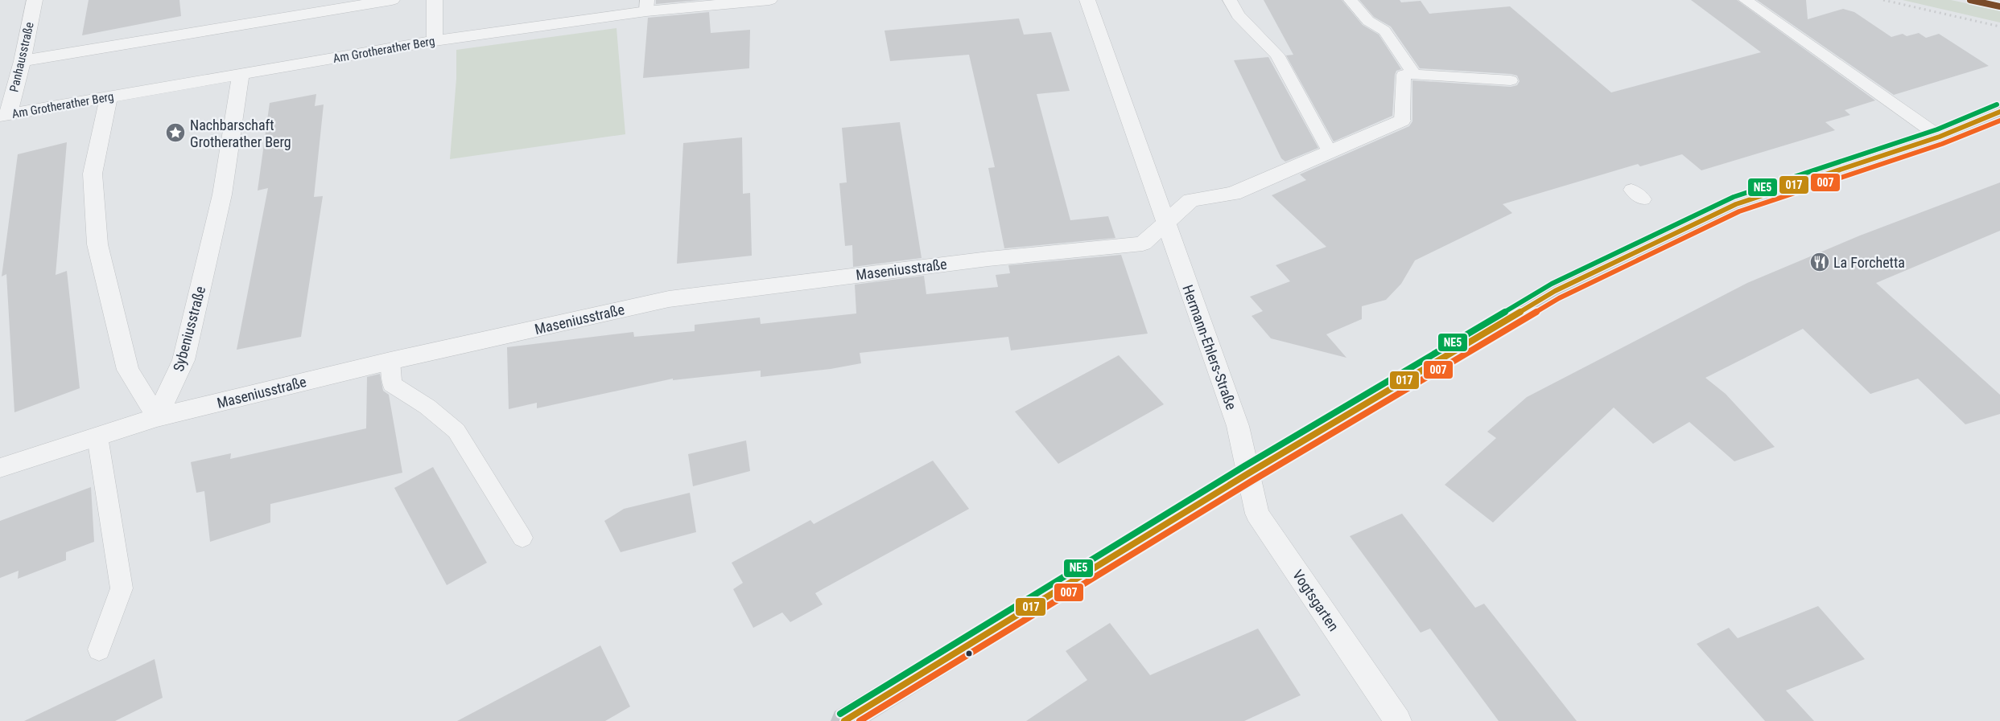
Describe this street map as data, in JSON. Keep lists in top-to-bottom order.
{
  "streets": {
    "street": [
      "Am Grotherather Berg",
      "Panhausstraße",
      "Maseniusstraße",
      "Sybeniusstraße",
      "Hermann-Ehlers-Straße",
      "Vogtsgarten"
    ]
  },
  "crossings": [
    ["Am Grotherather Berg", "Panhausstraße"],
    ["Am Grotherather Berg", "Sybeniusstraße"],
    ["Maseniusstraße", "Sybeniusstraße"],
    ["Maseniusstraße", "Hermann-Ehlers-Straße"],
    ["Hermann-Ehlers-Straße", "Vogtsgarten"]
  ],
  "places": {
    "place": ["Nachbarschaft Grotherather Berg"],
    "restaurant": ["La Forchetta"]
  },
  "lines": ["transit line NE5", "transit line 017", "transit line 007"]
}
